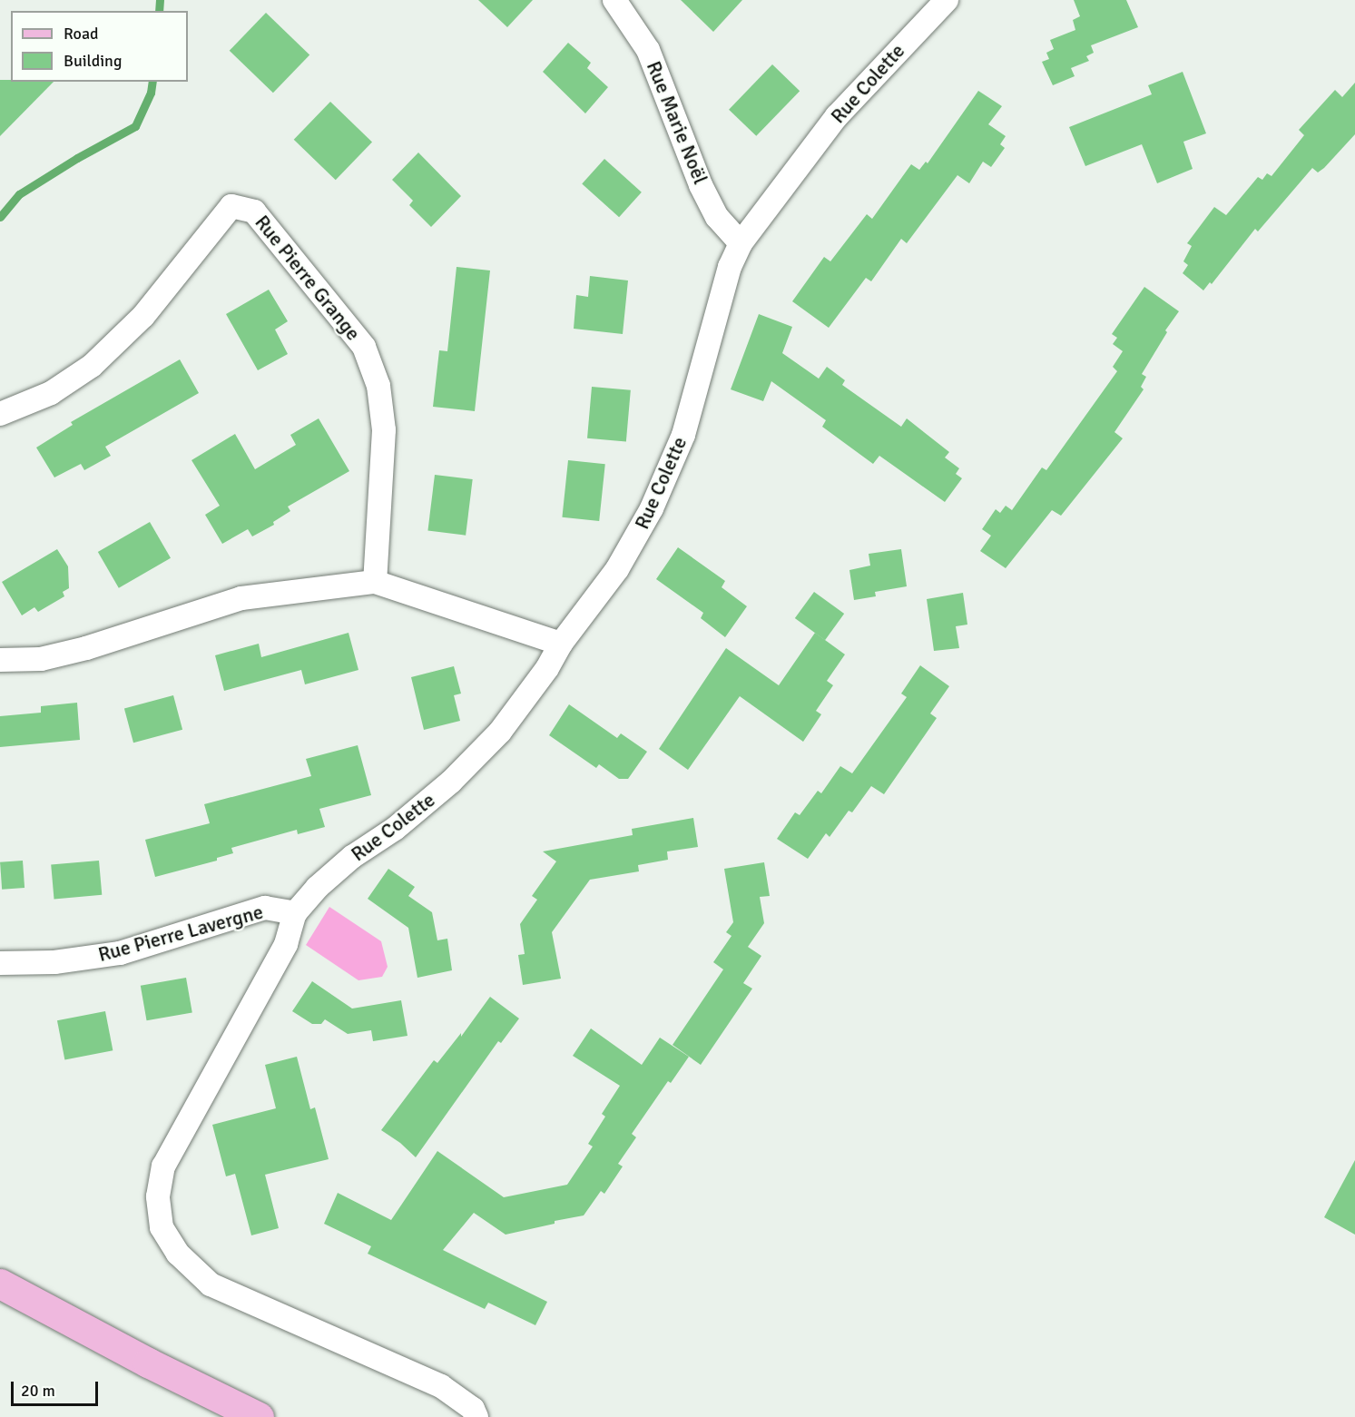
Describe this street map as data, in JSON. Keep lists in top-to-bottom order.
{
  "streets": {
    "street": [
      "Rue Colette",
      "Rue Marie Noël",
      "Rue Pierre Grange",
      "Rue Pierre Lavergne"
    ]
  },
  "crossings": [
    ["Rue Colette", "Rue Marie Noël"],
    ["Rue Colette", "Rue Pierre Lavergne"]
  ],
  "legend": ["Road", "Building"],
  "scale_bar": "20 m"
}
